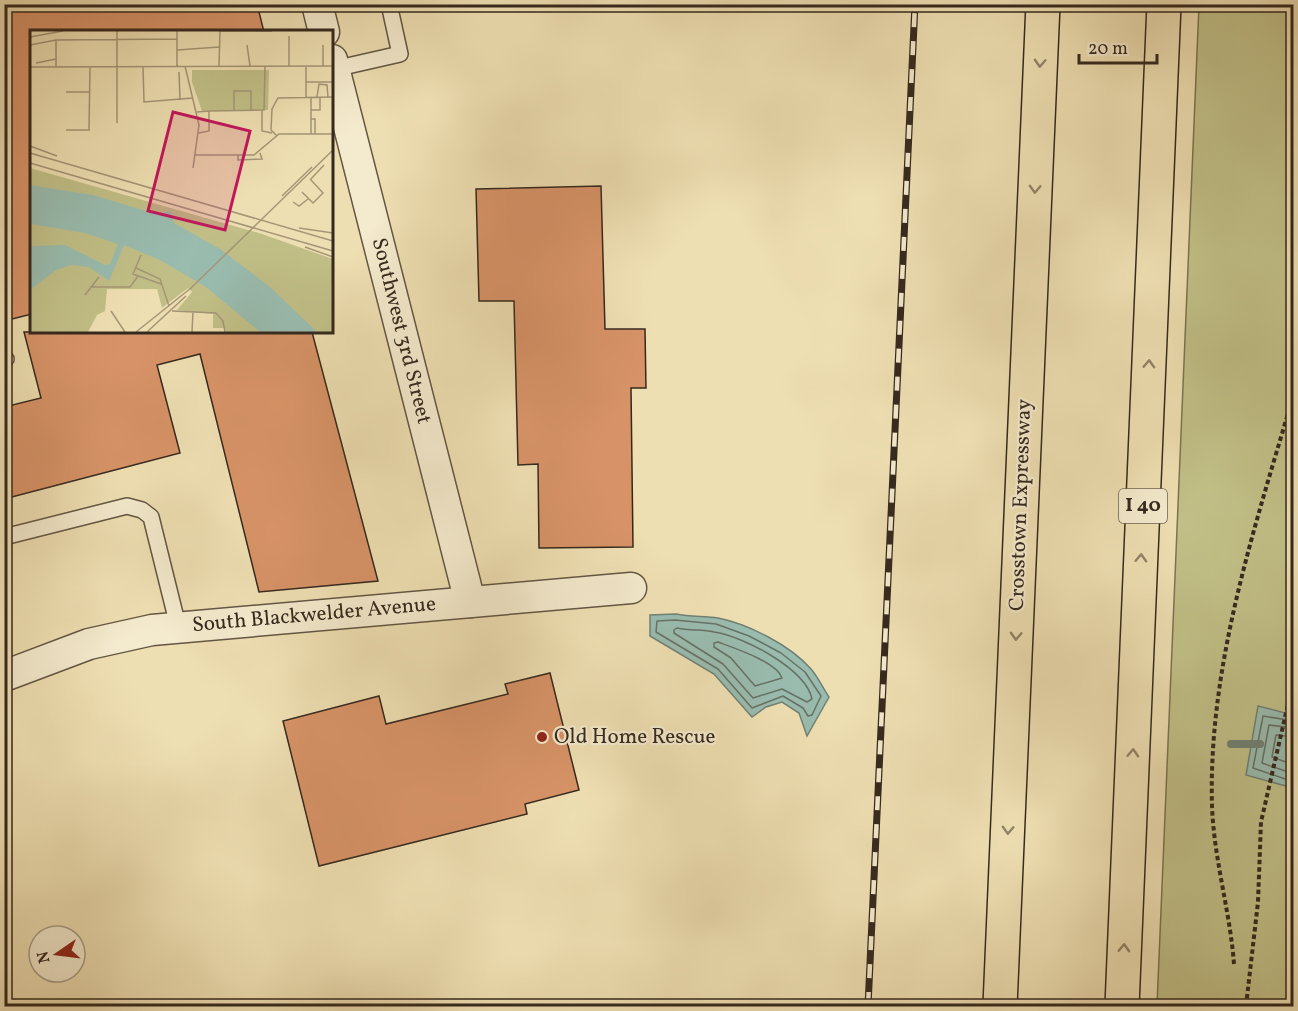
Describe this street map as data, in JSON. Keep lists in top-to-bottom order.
{
  "streets": {
    "highway": ["Crosstown Expressway", "I 40"],
    "street": ["Southwest 3rd Street", "South Blackwelder Avenue"]
  },
  "crossings": [
    ["Southwest 3rd Street", "South Blackwelder Avenue"]
  ],
  "places": ["Old Home Rescue"],
  "scale_bar": "20 m",
  "north": "left"
}
